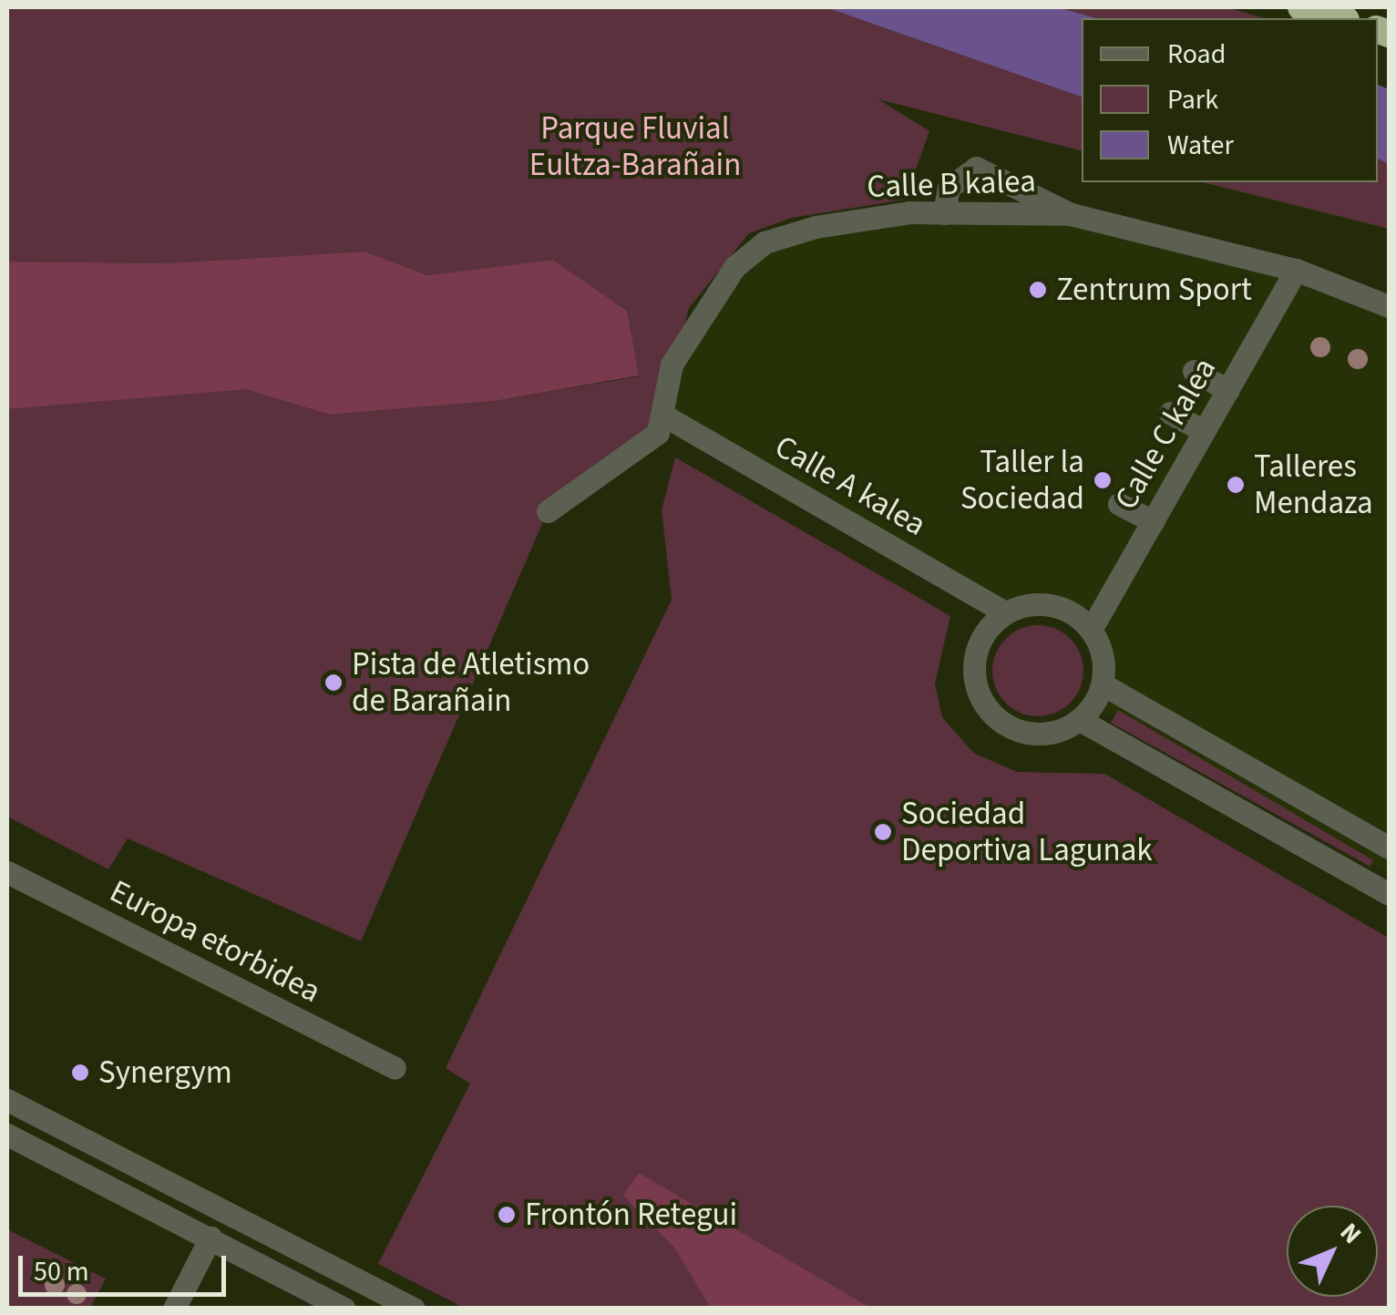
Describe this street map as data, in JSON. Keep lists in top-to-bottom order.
{
  "streets": {
    "street": [
      "Calle B kalea",
      "Calle C kalea",
      "Calle A kalea",
      "Europa etorbidea"
    ]
  },
  "crossings": [
    ["Calle B kalea", "Calle C kalea"],
    ["Calle B kalea", "Calle A kalea"],
    ["Calle C kalea", "Calle A kalea"]
  ],
  "parks": ["Parque Fluvial Eultza-Barañain"],
  "places": [
    "Zentrum Sport",
    "Taller la Sociedad",
    "Talleres Mendaza",
    "Pista de Atletismo de Barañain",
    "Sociedad Deportiva Lagunak",
    "Synergym",
    "Frontón Retegui"
  ],
  "legend": ["Road", "Park", "Water"],
  "scale_bar": "50 m",
  "north": "top right"
}
